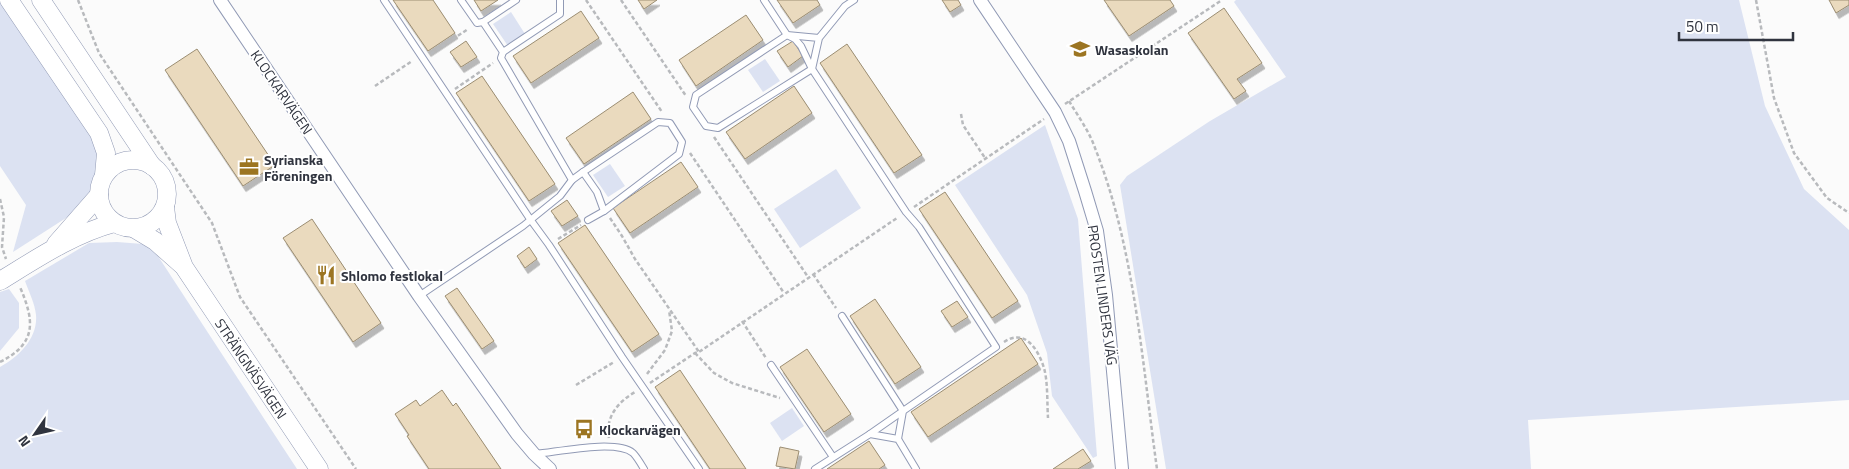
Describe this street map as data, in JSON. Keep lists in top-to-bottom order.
{
  "streets": {
    "main road": ["STRÄNGNÄSVÄGEN"],
    "street": ["KLOCKARVÄGEN", "PROSTEN LINDERS VÄG"]
  },
  "places": {
    "school or university": ["Wasaskolan"],
    "office": ["Syrianska Föreningen"],
    "restaurant": ["Shlomo festlokal"],
    "bus stop": ["Klockarvägen"]
  },
  "scale_bar": "50 m",
  "north": "bottom left"
}
